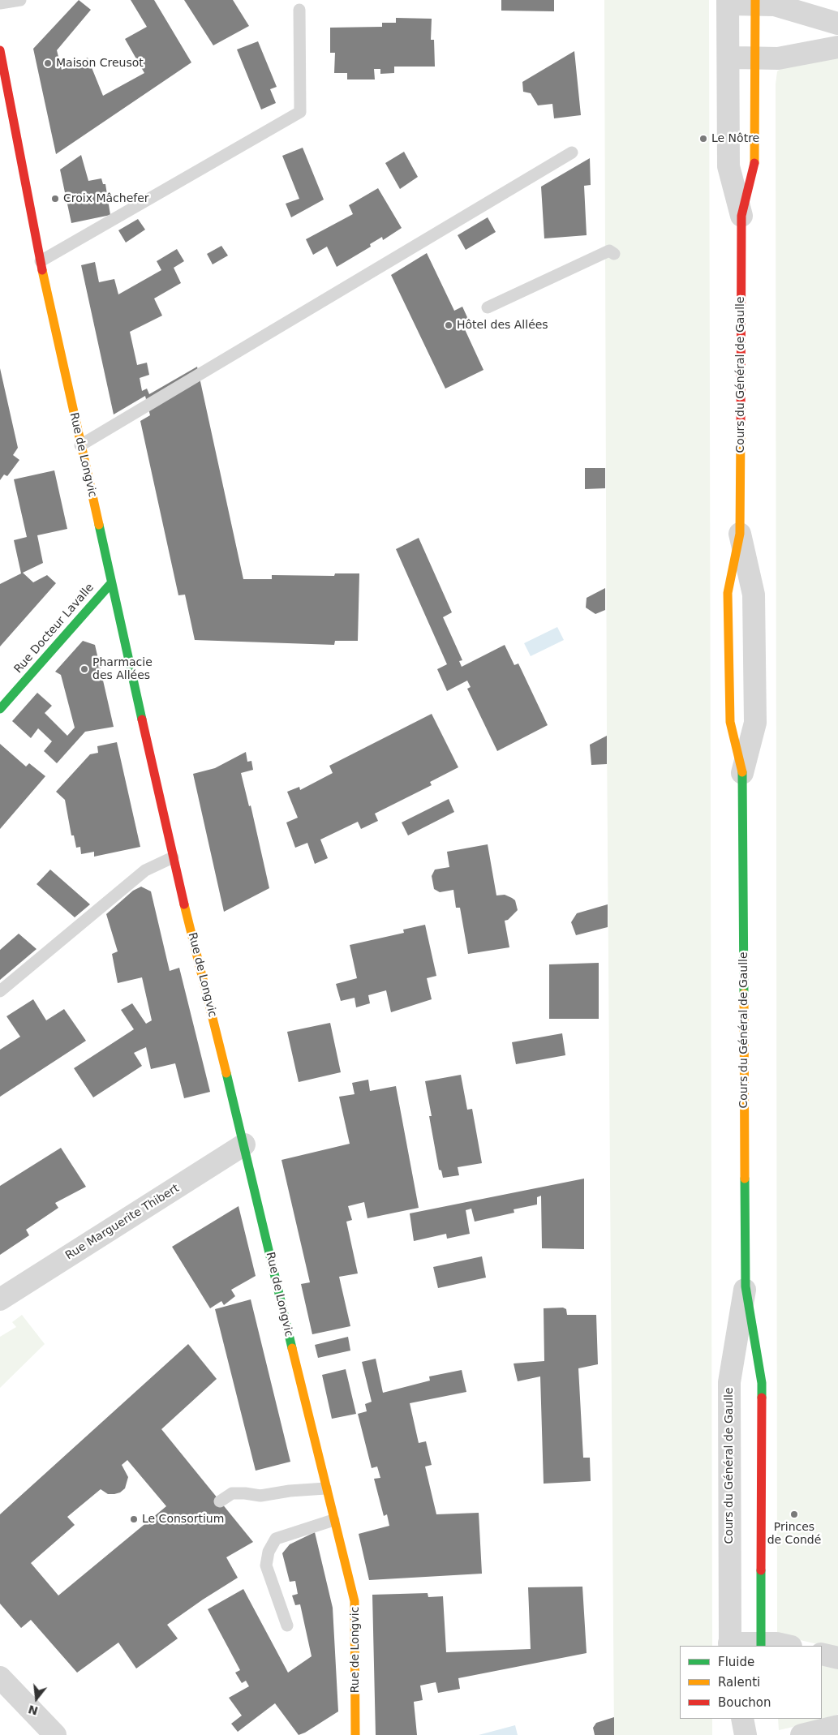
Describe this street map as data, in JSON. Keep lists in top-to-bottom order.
{
  "streets": {
    "street": [
      "Cours du Général de Gaulle",
      "Rue de Longvic",
      "Rue Docteur Lavalle",
      "Rue Marguerite Thibert"
    ]
  },
  "crossings": [
    ["Rue de Longvic", "Rue Docteur Lavalle"],
    ["Rue de Longvic", "Rue Marguerite Thibert"]
  ],
  "places": [
    "Maison Creusot",
    "Le Nôtre",
    "Croix Mâchefer",
    "Hôtel des Allées",
    "Pharmacie des Allées",
    "Princes de Condé",
    "Le Consortium"
  ],
  "legend": ["Fluide", "Ralenti", "Bouchon"],
  "north": "bottom"
}
